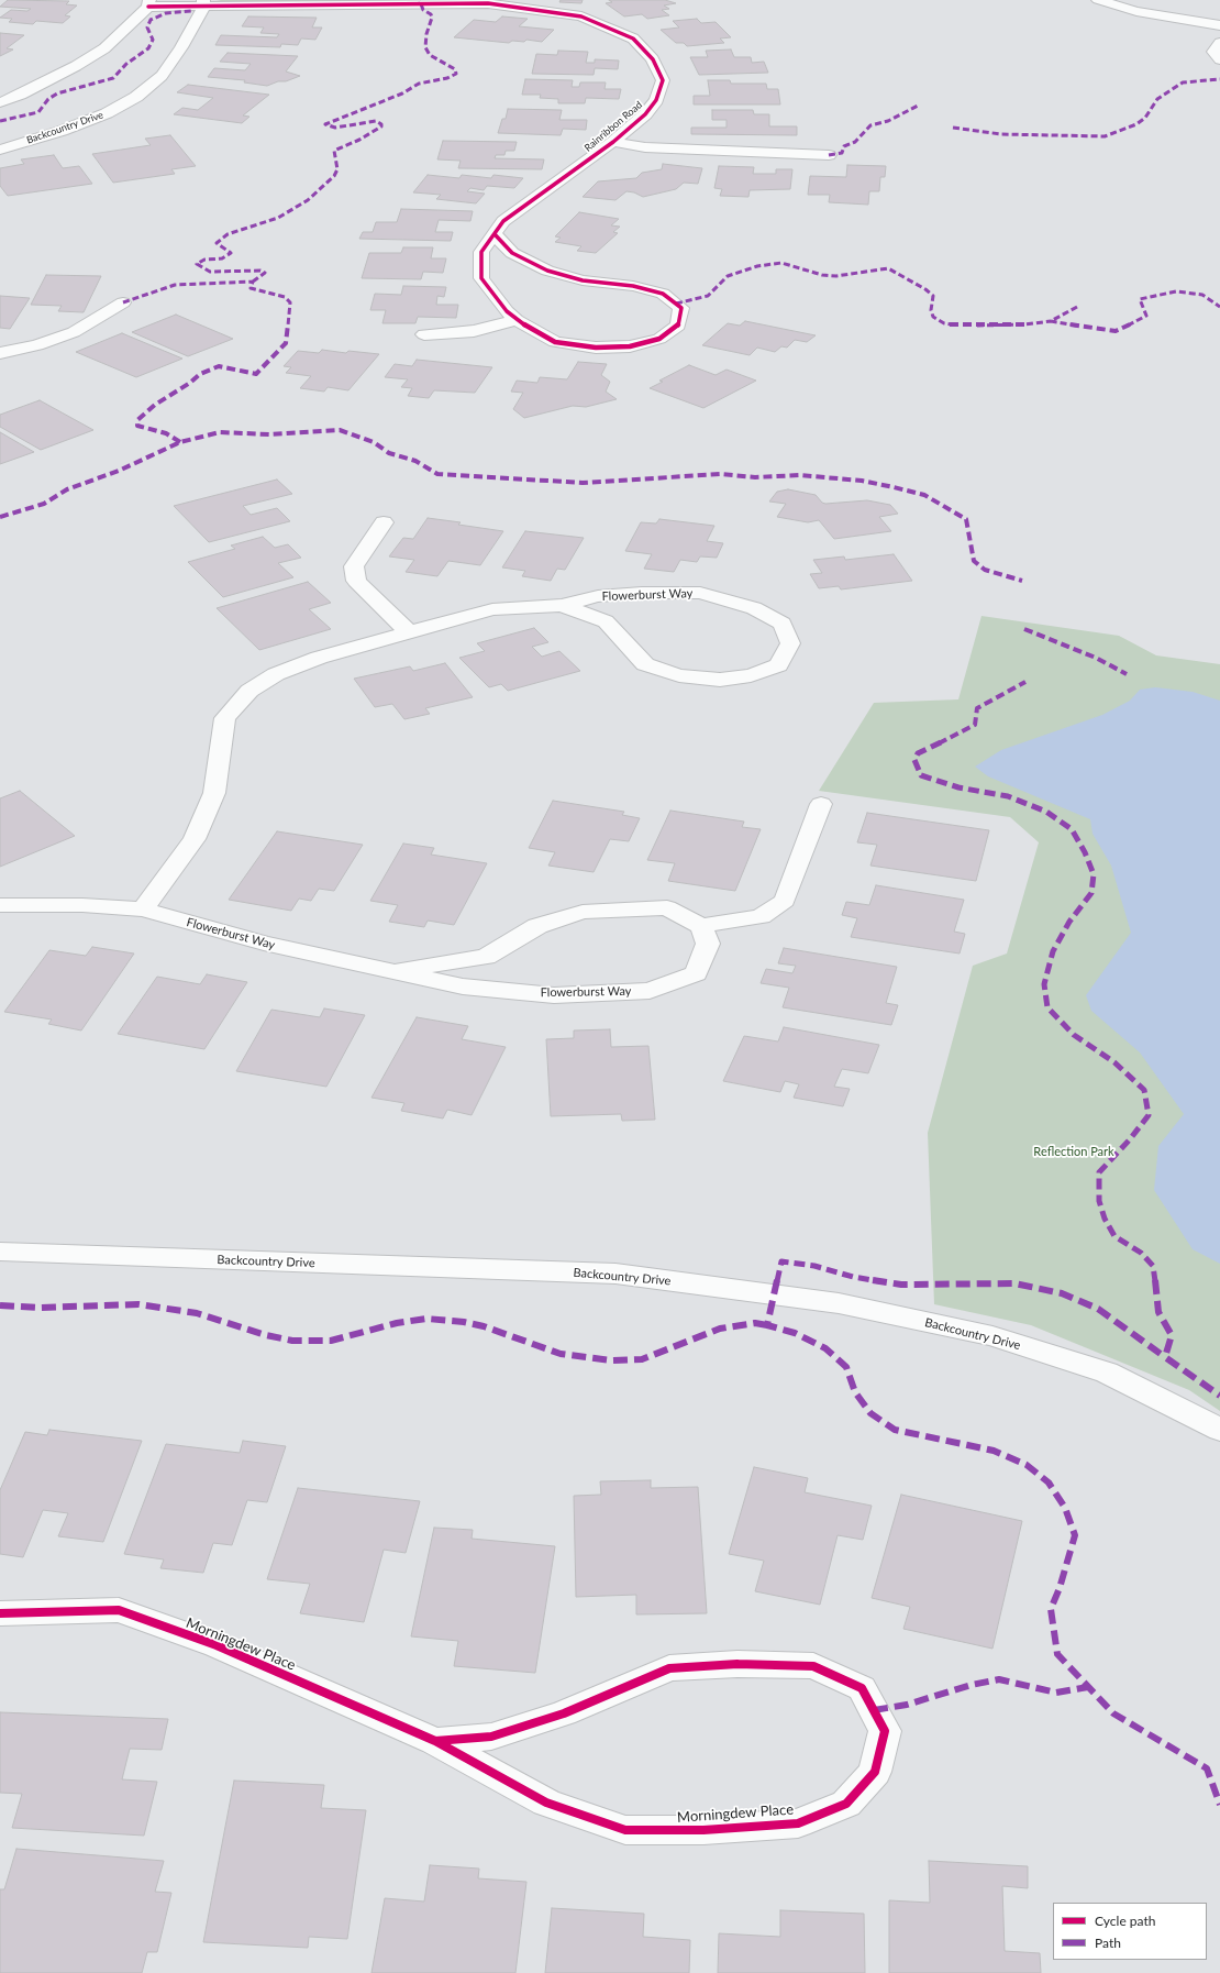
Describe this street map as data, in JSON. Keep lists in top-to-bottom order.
{
  "streets": {
    "street": [
      "Rainribbon Road",
      "Backcountry Drive",
      "Flowerburst Way",
      "Morningdew Place"
    ]
  },
  "crossings": [
    ["Rainribbon Road", "Backcountry Drive"]
  ],
  "parks": ["Reflection Park"],
  "legend": ["Cycle path", "Path"]
}
